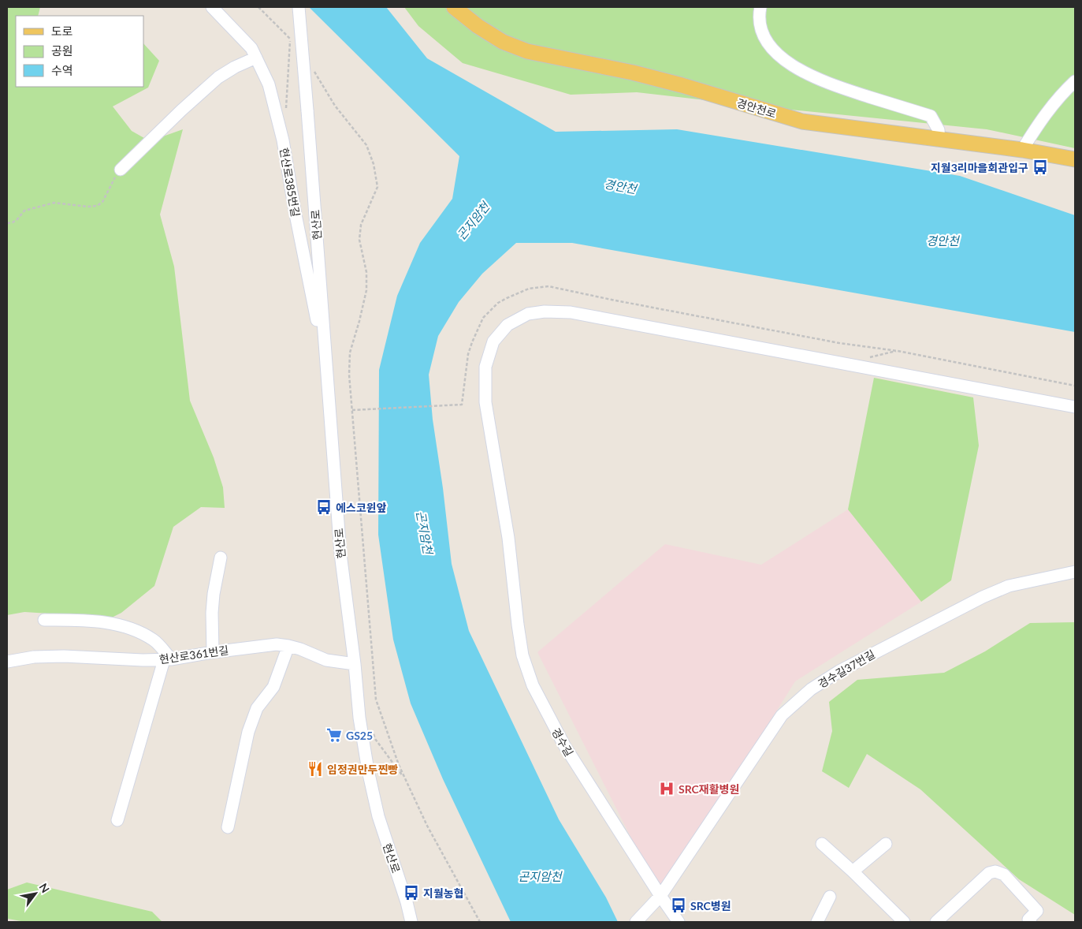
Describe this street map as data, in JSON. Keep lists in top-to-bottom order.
{
  "streets": {
    "main road": ["경안천로"],
    "street": [
      "현산로385번길",
      "현산로",
      "현산로361번길",
      "경수길37번길",
      "경수길"
    ]
  },
  "crossings": [
    ["현산로385번길", "현산로"],
    ["현산로", "현산로361번길"],
    ["경수길37번길", "경수길"]
  ],
  "water": ["경안천", "곤지암천"],
  "places": {
    "bus stop": [
      "지월3리마을회관입구",
      "에스코윈앞",
      "지월농협",
      "SRC병원"
    ],
    "supermarket": ["GS25"],
    "restaurant": ["임정권만두찐빵"],
    "hospital": ["SRC재활병원"]
  },
  "legend": ["도로", "공원", "수역"],
  "north": "top right"
}
